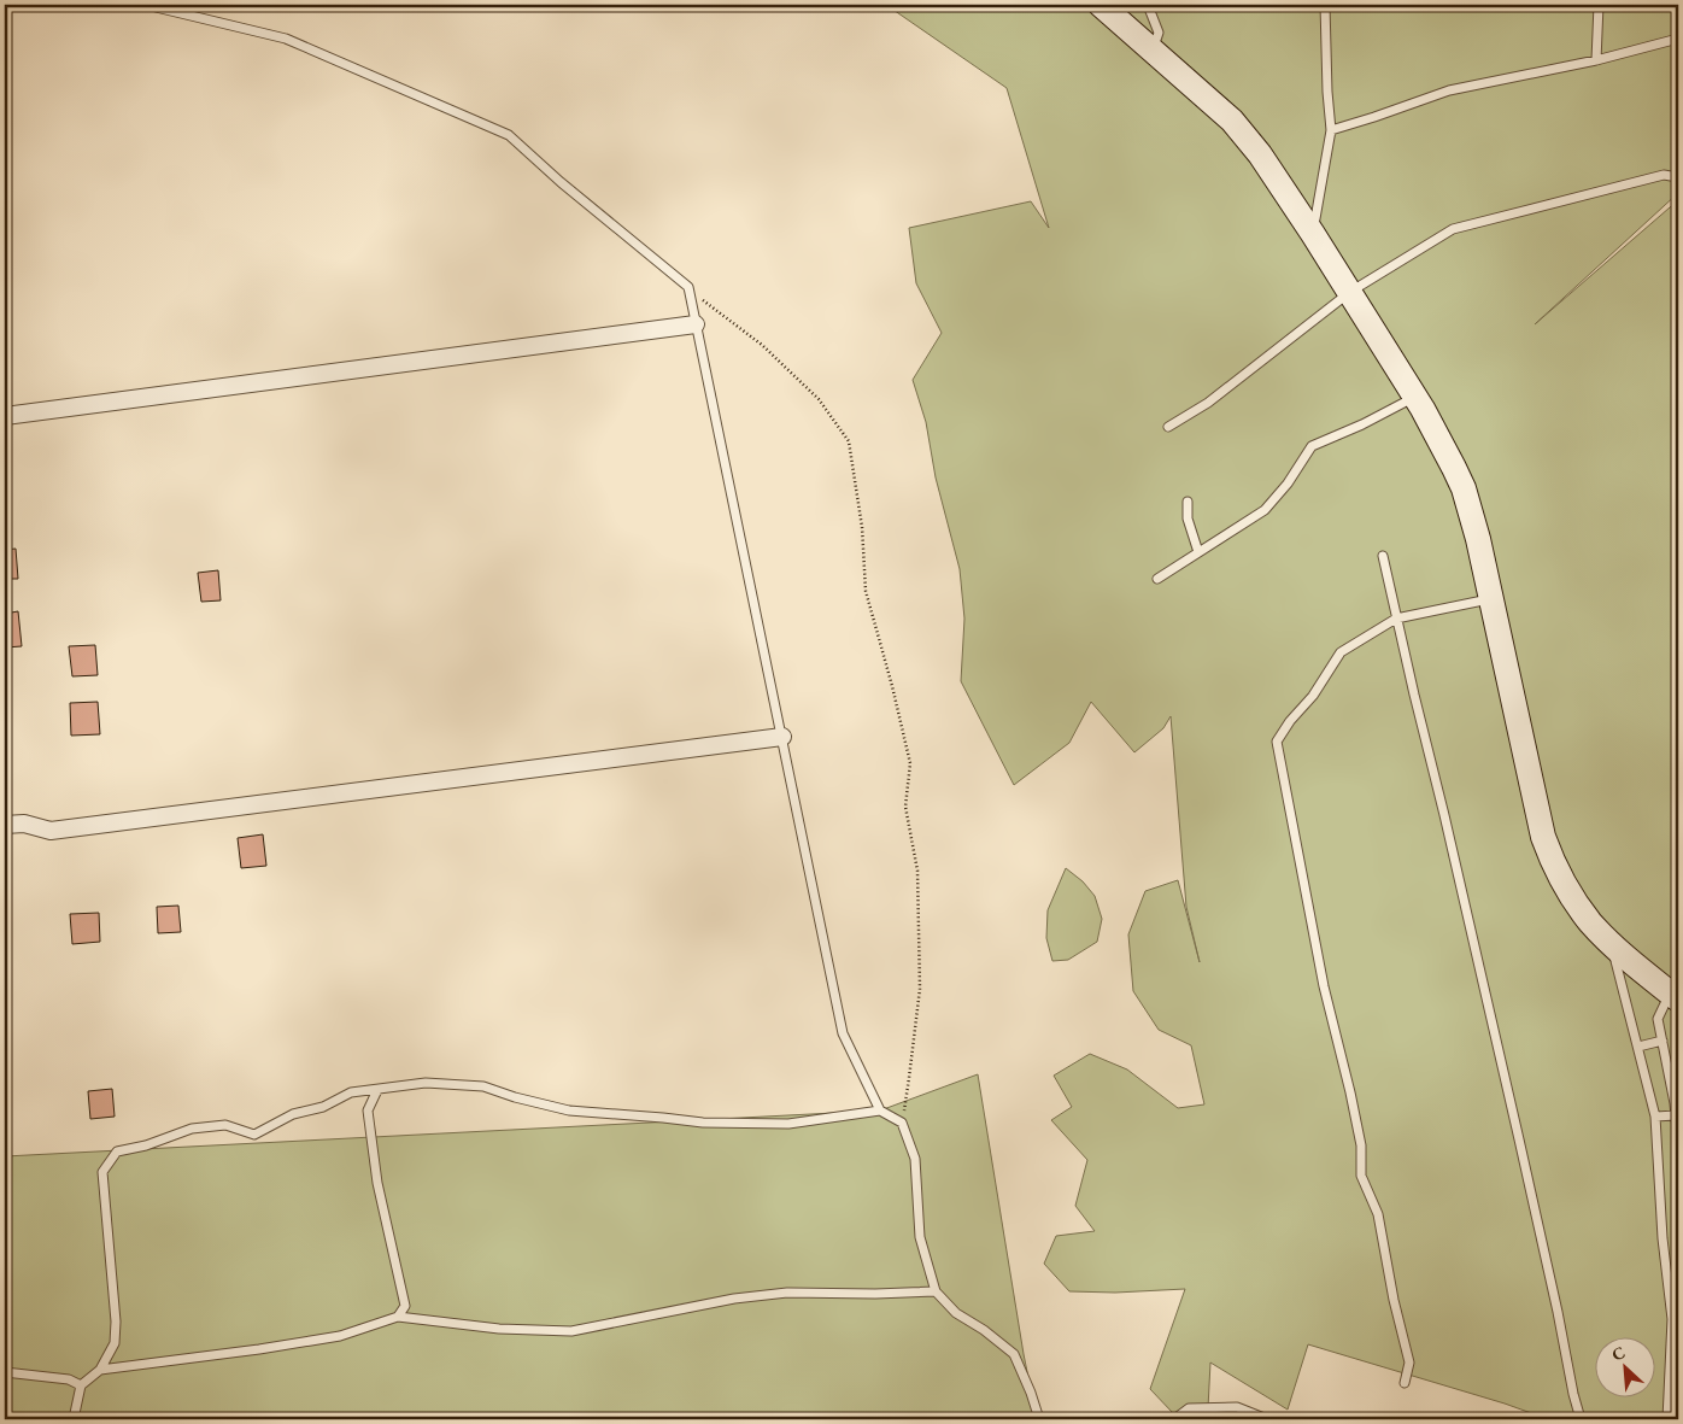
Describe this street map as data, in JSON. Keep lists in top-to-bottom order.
{
  "north": "top left"
}
